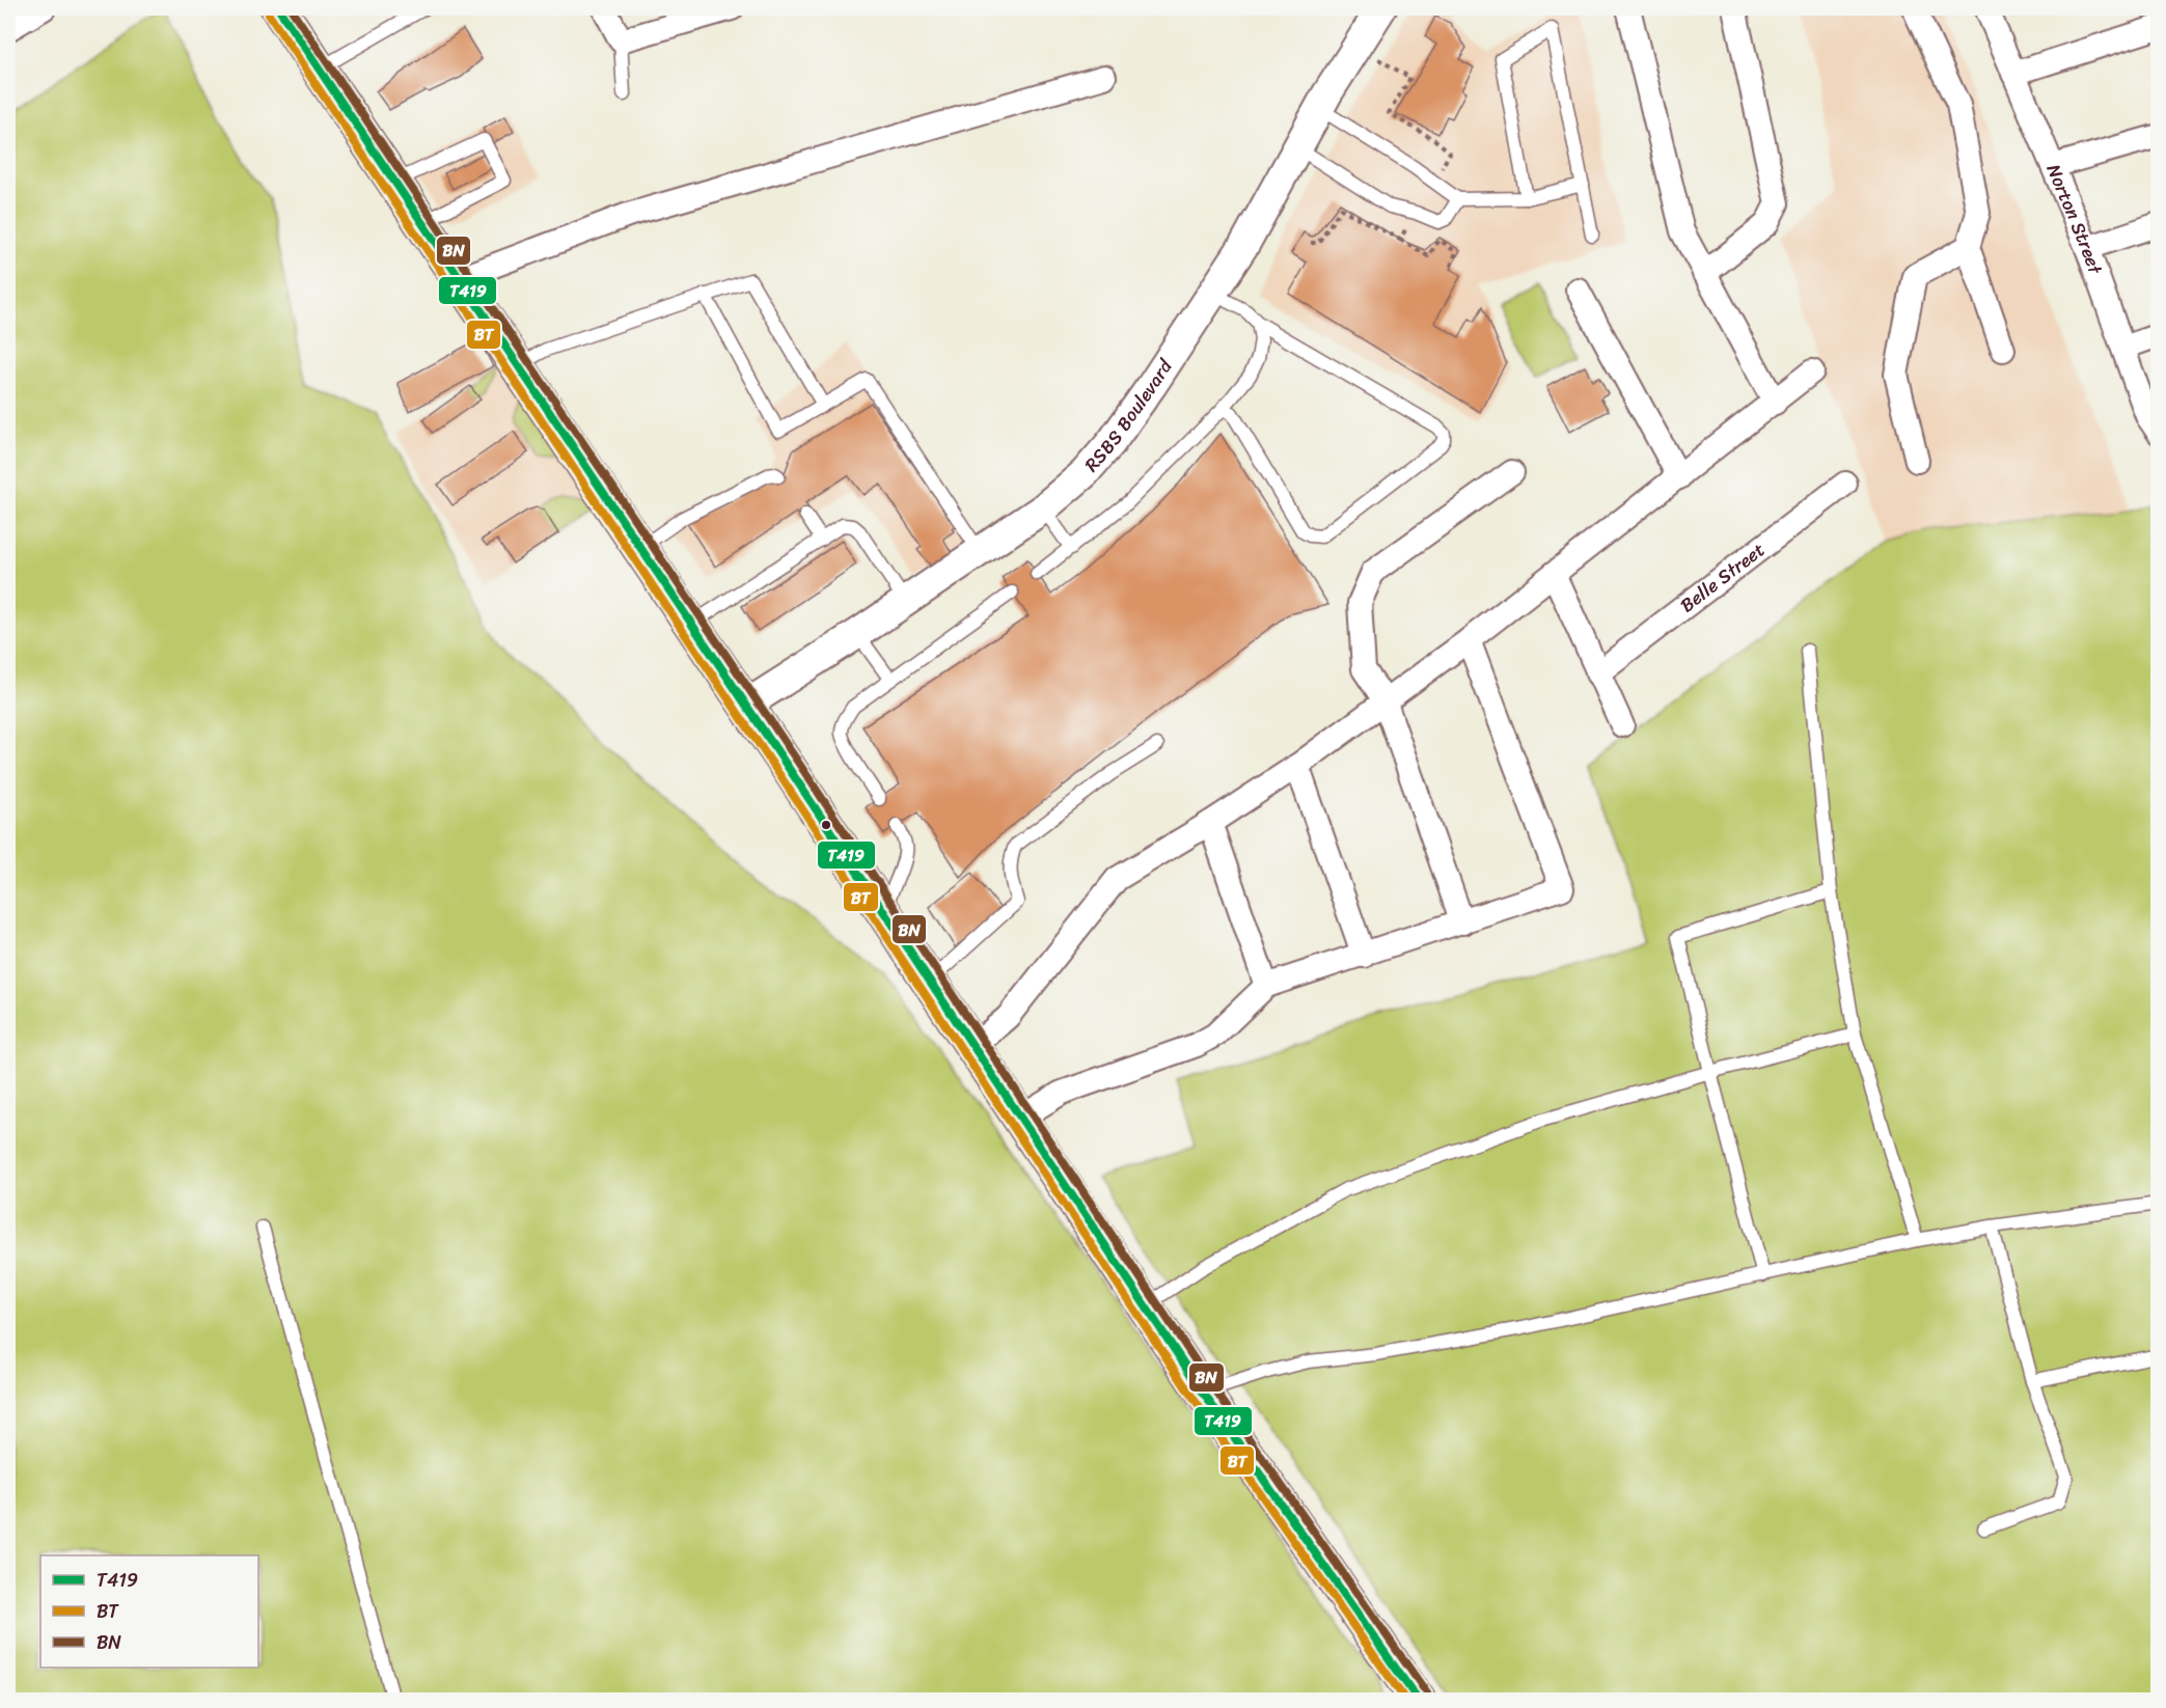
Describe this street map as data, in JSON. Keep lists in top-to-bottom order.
{
  "streets": {
    "street": ["Norton Street", "RSBS Boulevard", "Belle Street"]
  },
  "lines": ["transit line T419", "transit line BN", "transit line BT"],
  "legend": ["T419", "BT", "BN"]
}
